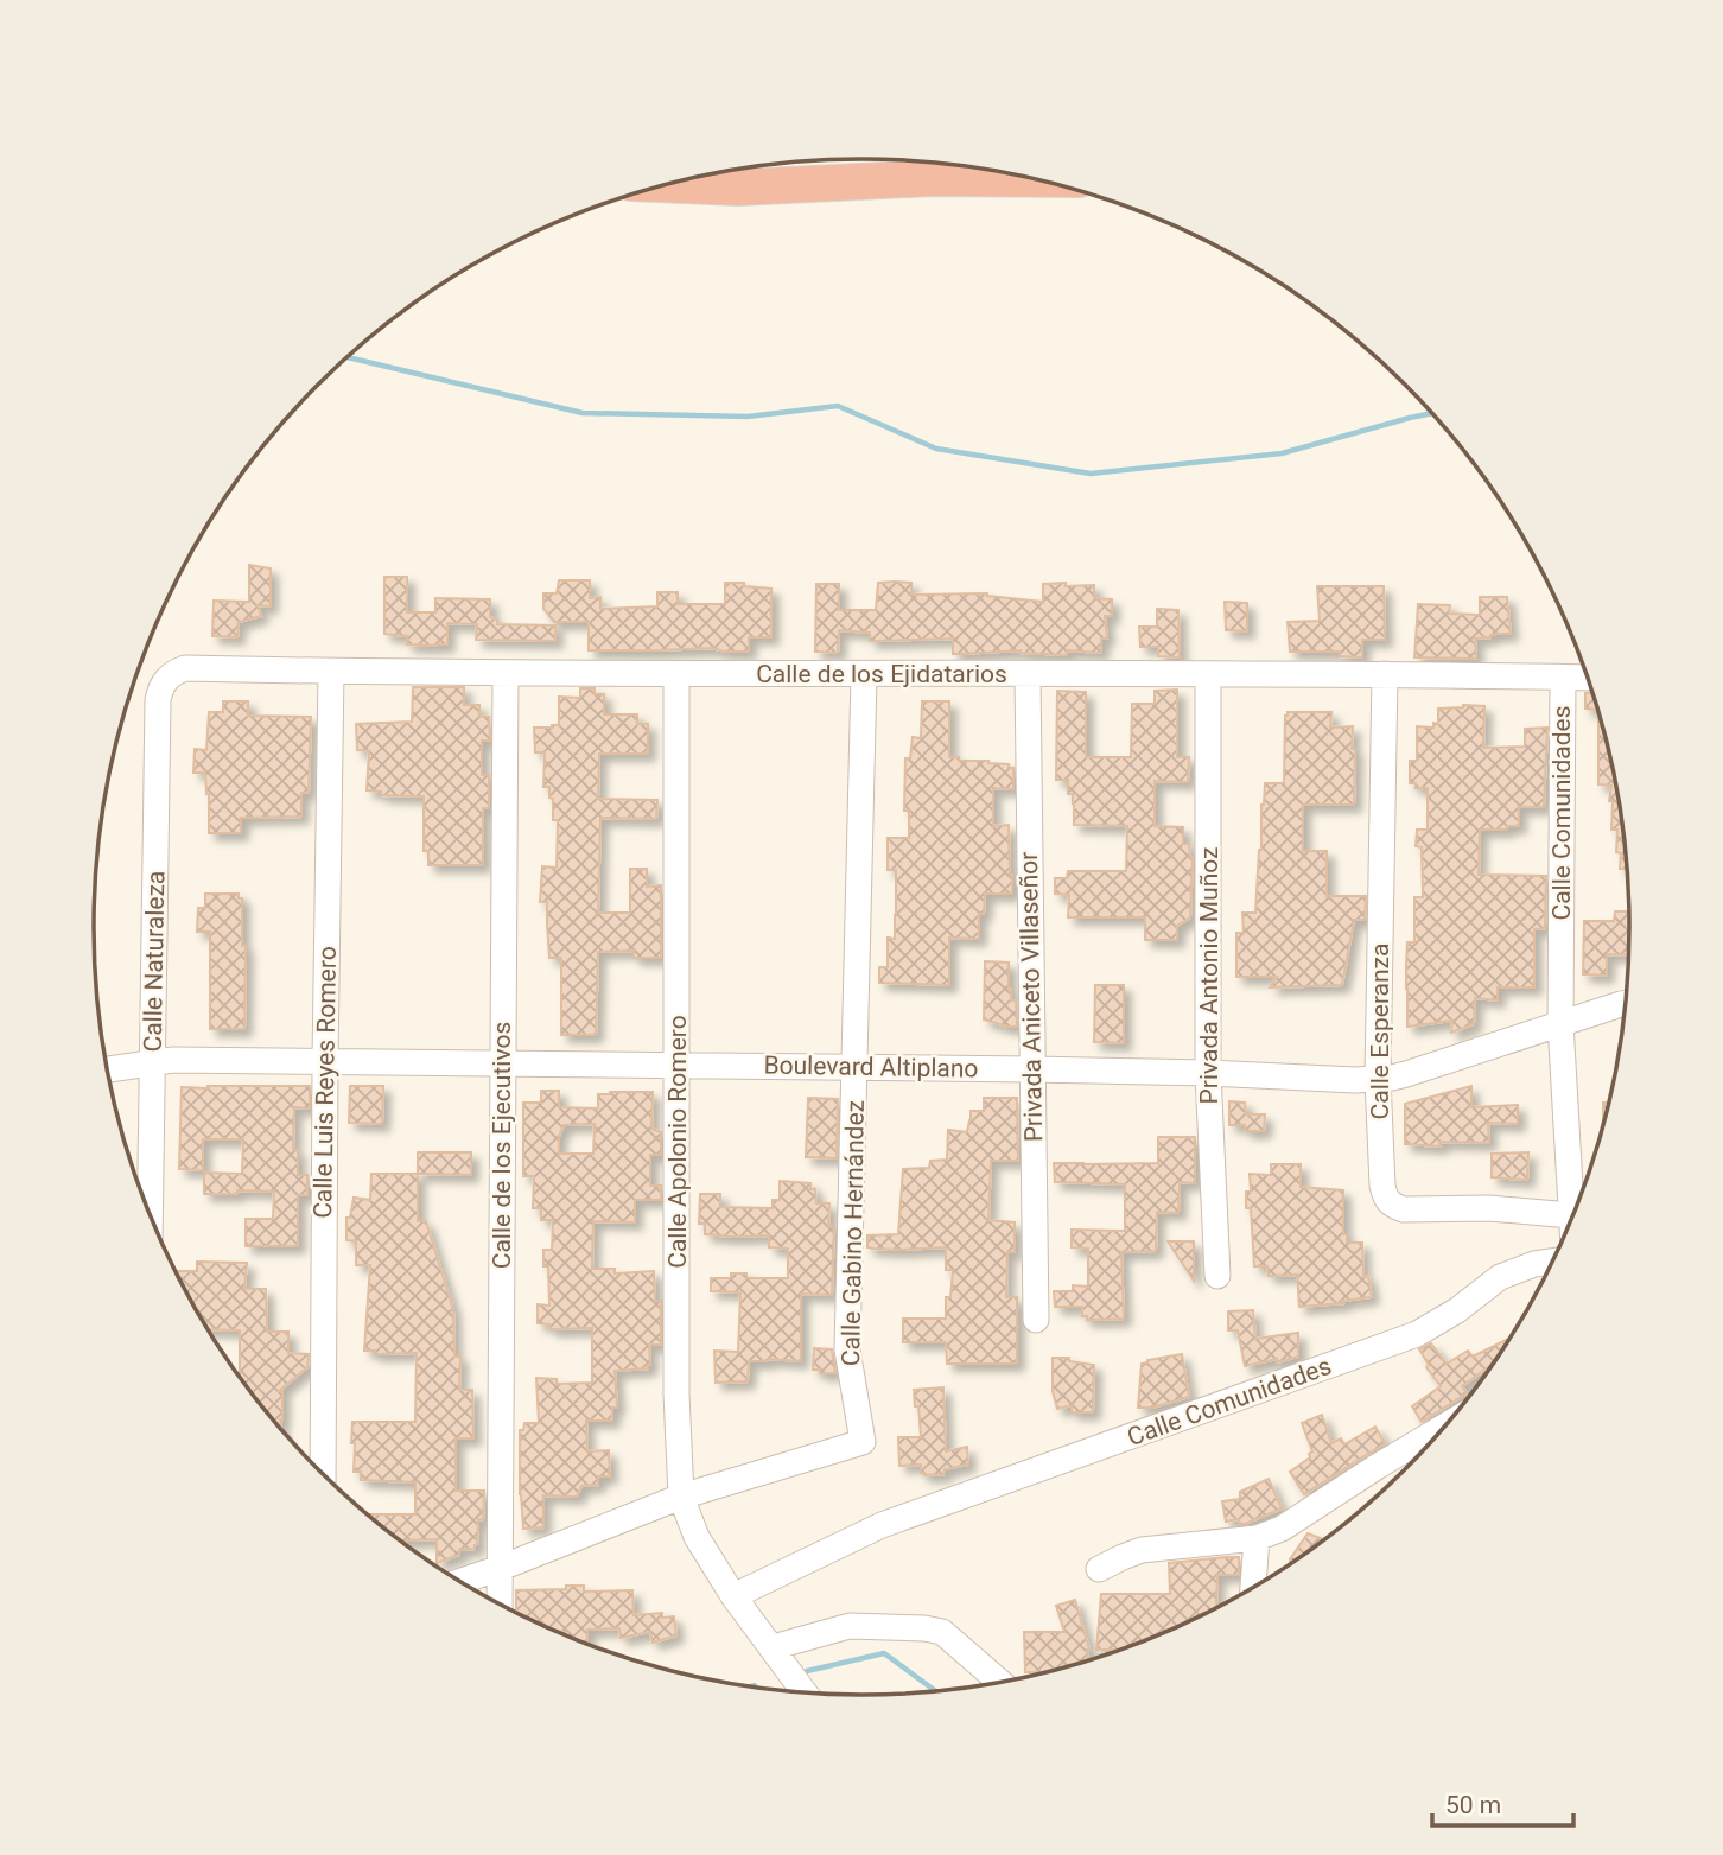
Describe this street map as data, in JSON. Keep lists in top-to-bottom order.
{
  "streets": {
    "street": [
      "Calle de los Ejidatarios",
      "Calle Comunidades",
      "Calle Naturaleza",
      "Privada Antonio Muñoz",
      "Privada Aniceto Villaseñor",
      "Calle Esperanza",
      "Boulevard Altiplano",
      "Calle Luis Reyes Romero",
      "Calle Apolonio Romero",
      "Calle de los Ejecutivos",
      "Calle Gabino Hernández"
    ]
  },
  "crossings": [
    ["Calle de los Ejidatarios", "Calle Comunidades"],
    ["Calle de los Ejidatarios", "Calle Naturaleza"],
    ["Calle de los Ejidatarios", "Privada Antonio Muñoz"],
    ["Calle de los Ejidatarios", "Privada Aniceto Villaseñor"],
    ["Calle de los Ejidatarios", "Calle Esperanza"],
    ["Calle de los Ejidatarios", "Calle Luis Reyes Romero"],
    ["Calle de los Ejidatarios", "Calle Apolonio Romero"],
    ["Calle de los Ejidatarios", "Calle de los Ejecutivos"],
    ["Calle de los Ejidatarios", "Calle Gabino Hernández"],
    ["Calle Comunidades", "Calle Esperanza"],
    ["Calle Comunidades", "Boulevard Altiplano"],
    ["Calle Comunidades", "Calle Apolonio Romero"],
    ["Calle Naturaleza", "Boulevard Altiplano"],
    ["Privada Antonio Muñoz", "Boulevard Altiplano"],
    ["Privada Aniceto Villaseñor", "Boulevard Altiplano"],
    ["Calle Esperanza", "Boulevard Altiplano"],
    ["Boulevard Altiplano", "Calle Luis Reyes Romero"],
    ["Boulevard Altiplano", "Calle Apolonio Romero"],
    ["Boulevard Altiplano", "Calle de los Ejecutivos"],
    ["Boulevard Altiplano", "Calle Gabino Hernández"],
    ["Calle Apolonio Romero", "Calle Gabino Hernández"]
  ],
  "scale_bar": "50 m"
}
